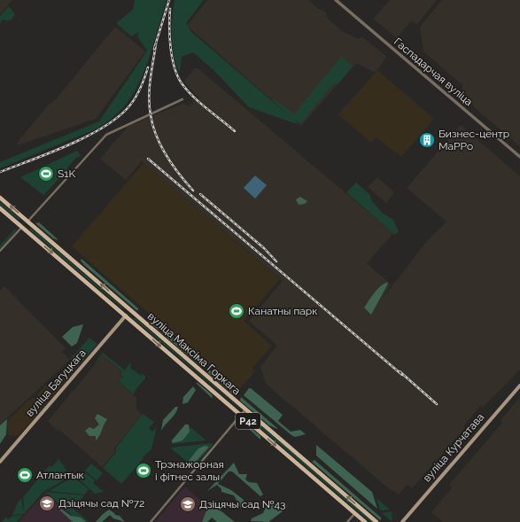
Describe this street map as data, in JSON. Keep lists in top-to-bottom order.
{
  "streets": {
    "main road": [
      "вуліца Максіма Горкага",
      "вуліца Багуцкага",
      "Р42",
      "вуліца Курчатава"
    ],
    "street": ["Гаспадарчая вуліца"]
  },
  "crossings": [
    ["вуліца Максіма Горкага", "вуліца Багуцкага"]
  ],
  "places": {
    "building": ["Бизнес-центр МаРРо"],
    "sports": [
      "S1K",
      "Канатны парк",
      "Трэнажорная і фітнес залы",
      "Атлантык"
    ],
    "school or university": ["Дзіцячы сад №72", "Дзіцячы сад №43"]
  }
}
